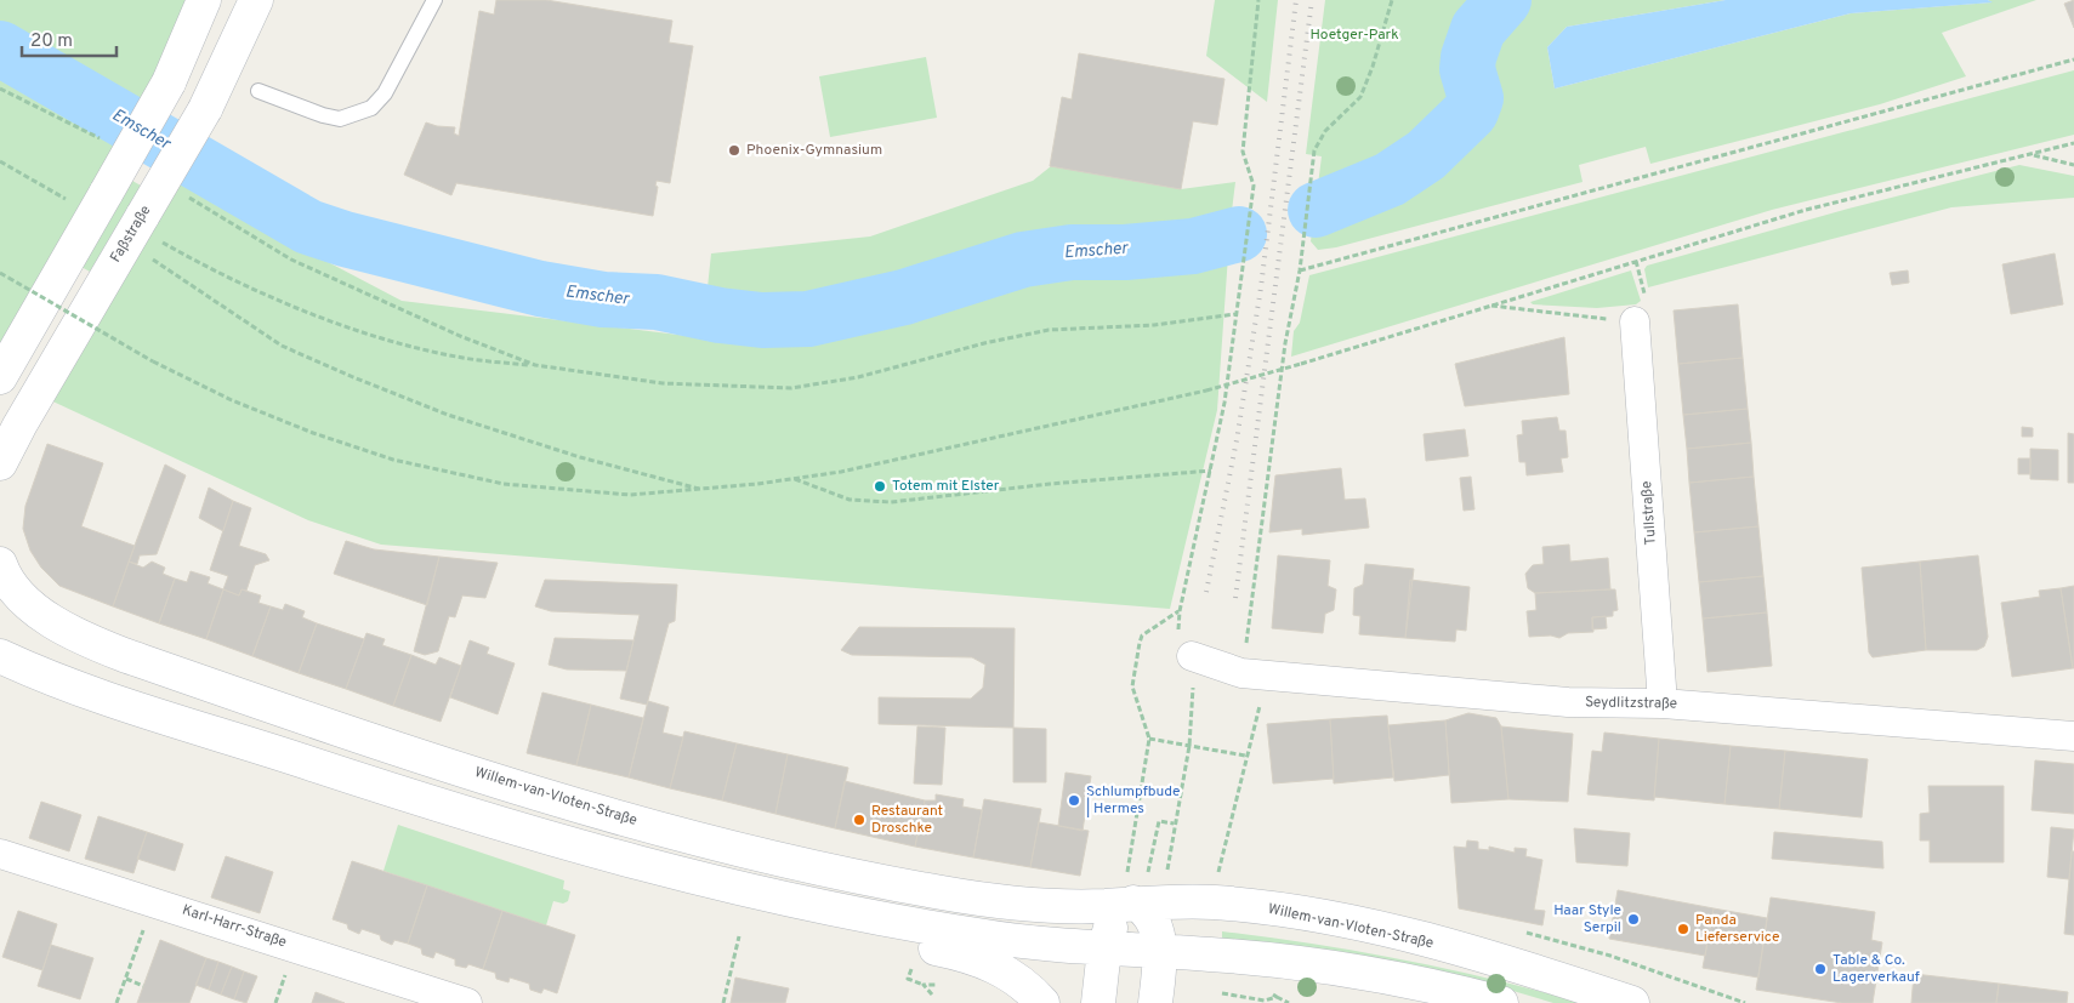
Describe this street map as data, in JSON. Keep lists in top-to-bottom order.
{
  "streets": {
    "main road": ["Faßstraße", "Willem-van-Vloten-Straße"],
    "street": ["Tullstraße", "Seydlitzstraße", "Karl-Harr-Straße"]
  },
  "crossings": [
    ["Tullstraße", "Seydlitzstraße"]
  ],
  "water": ["Emscher"],
  "parks": ["Hoetger-Park"],
  "places": [
    "Phoenix-Gymnasium",
    "Totem mit Elster",
    "Schlumpfbude | Hermes",
    "Restaurant Droschke",
    "Haar Style Serpil",
    "Panda Lieferservice",
    "Table & Co. Lagerverkauf"
  ],
  "scale_bar": "20 m"
}
